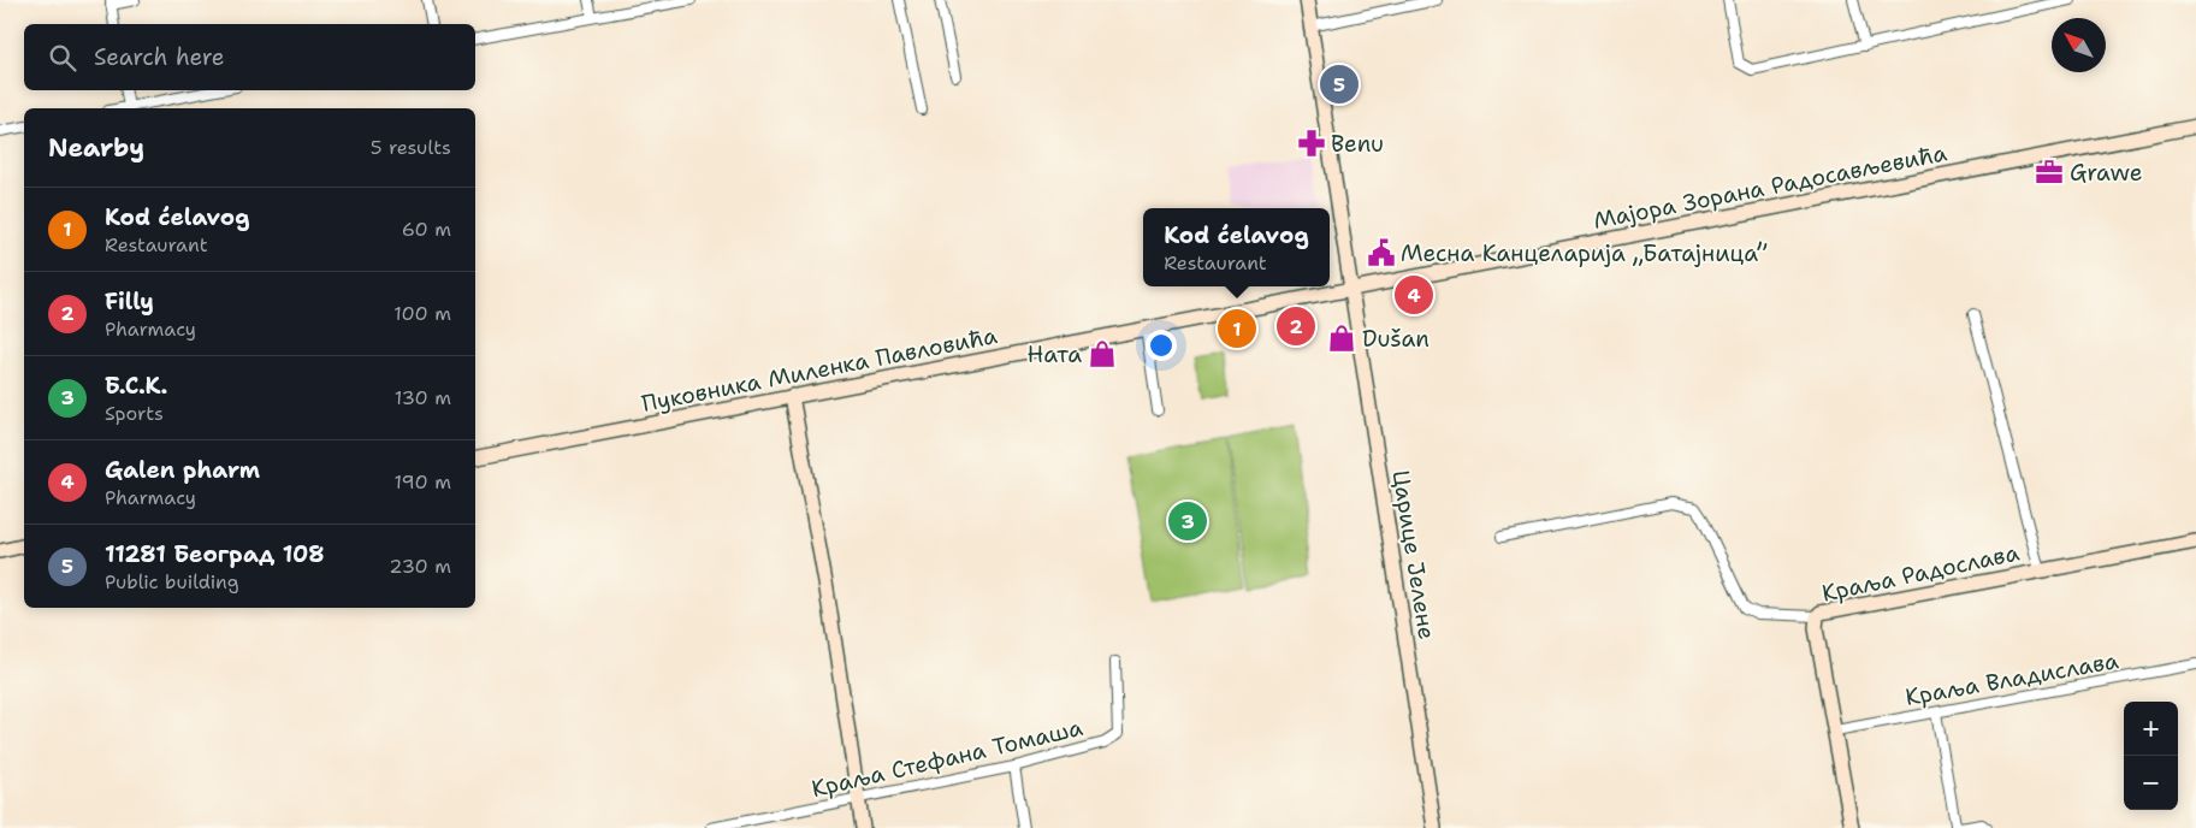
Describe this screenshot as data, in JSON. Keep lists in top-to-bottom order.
{
  "streets": {
    "main road": [
      "Мајора Зорана Радосављевића",
      "Пуковника Миленка Павловића",
      "Царице Јелене",
      "Краља Радослава"
    ],
    "street": ["Краља Владислава", "Краља Стефана Томаша"]
  },
  "crossings": [
    ["Мајора Зорана Радосављевића", "Пуковника Миленка Павловића"],
    ["Мајора Зорана Радосављевића", "Царице Јелене"],
    ["Пуковника Миленка Павловића", "Царице Јелене"]
  ],
  "places": {
    "pharmacy": ["Benu"],
    "office": ["Grawe"],
    "public building": ["Месна Канцеларија „Батајница”"],
    "shop": ["Dušan", "Ната"]
  },
  "north": "top left",
  "page": {
    "search": "Search here",
    "pins": [
      "5",
      "4",
      "2",
      "1",
      "3"
    ],
    "heading": ["Nearby", "5 results"],
    "list": [
      {
        "mark": "1",
        "name": "Kod ćelavog",
        "note": "Restaurant",
        "value": "60 m"
      },
      {
        "mark": "2",
        "name": "Filly",
        "note": "Pharmacy",
        "value": "100 m"
      },
      {
        "mark": "3",
        "name": "Б.С.К.",
        "note": "Sports",
        "value": "130 m"
      },
      {
        "mark": "4",
        "name": "Galen pharm",
        "note": "Pharmacy",
        "value": "190 m"
      },
      {
        "mark": "5",
        "name": "11281 Београд 108",
        "note": "Public building",
        "value": "230 m"
      }
    ],
    "popup": ["Kod ćelavog", "Restaurant"],
    "map_buttons": ["+", "−"]
  }
}
